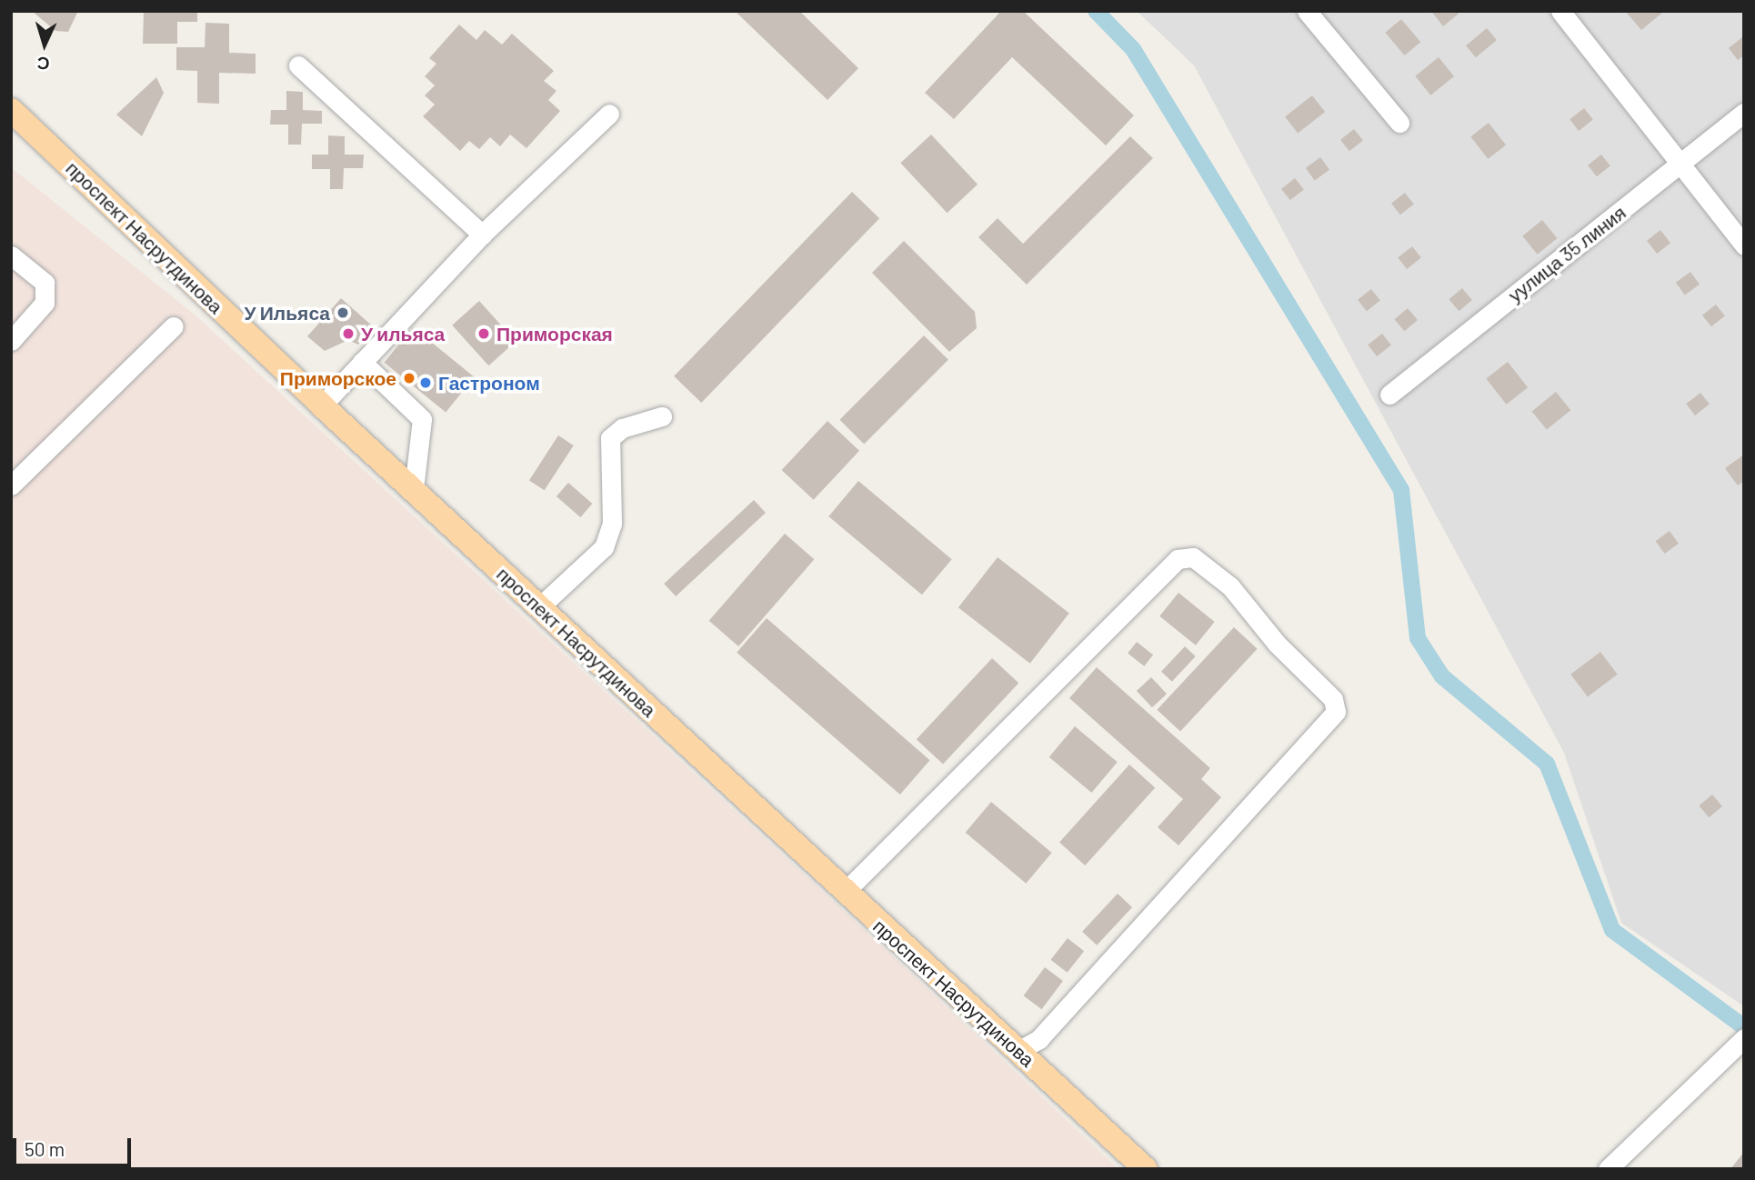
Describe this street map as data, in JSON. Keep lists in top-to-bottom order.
{
  "streets": {
    "main road": ["проспект Насрутдинова"],
    "street": ["уулица 35 линия"]
  },
  "places": [
    "У Ильяса",
    "У ильяса",
    "Приморская",
    "Приморское",
    "Гастроном"
  ],
  "scale_bar": "50 m",
  "north": "bottom"
}
